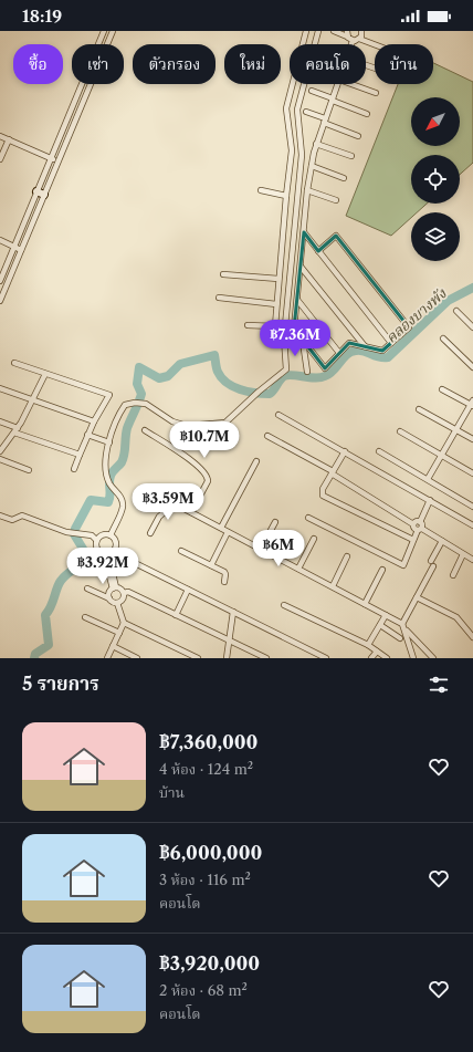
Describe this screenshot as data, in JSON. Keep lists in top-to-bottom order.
{
  "water": ["คลองบางพัง"],
  "north": "bottom left",
  "page": {
    "status": "18:19",
    "chip": [
      "ซื้อ",
      "เช่า",
      "ตัวกรอง",
      "ใหม่",
      "คอนโด",
      "บ้าน"
    ],
    "price": [
      "฿7.36M",
      "฿10.7M",
      "฿3.59M",
      "฿6M",
      "฿3.92M"
    ],
    "heading": "5 รายการ",
    "list": [
      {
        "name": "฿7,360,000",
        "note": "4 ห้อง · 124 m² · บ้าน"
      },
      {
        "name": "฿6,000,000",
        "note": "3 ห้อง · 116 m² · คอนโด"
      },
      {
        "name": "฿3,920,000",
        "note": "2 ห้อง · 68 m² · คอนโด"
      }
    ]
  }
}
